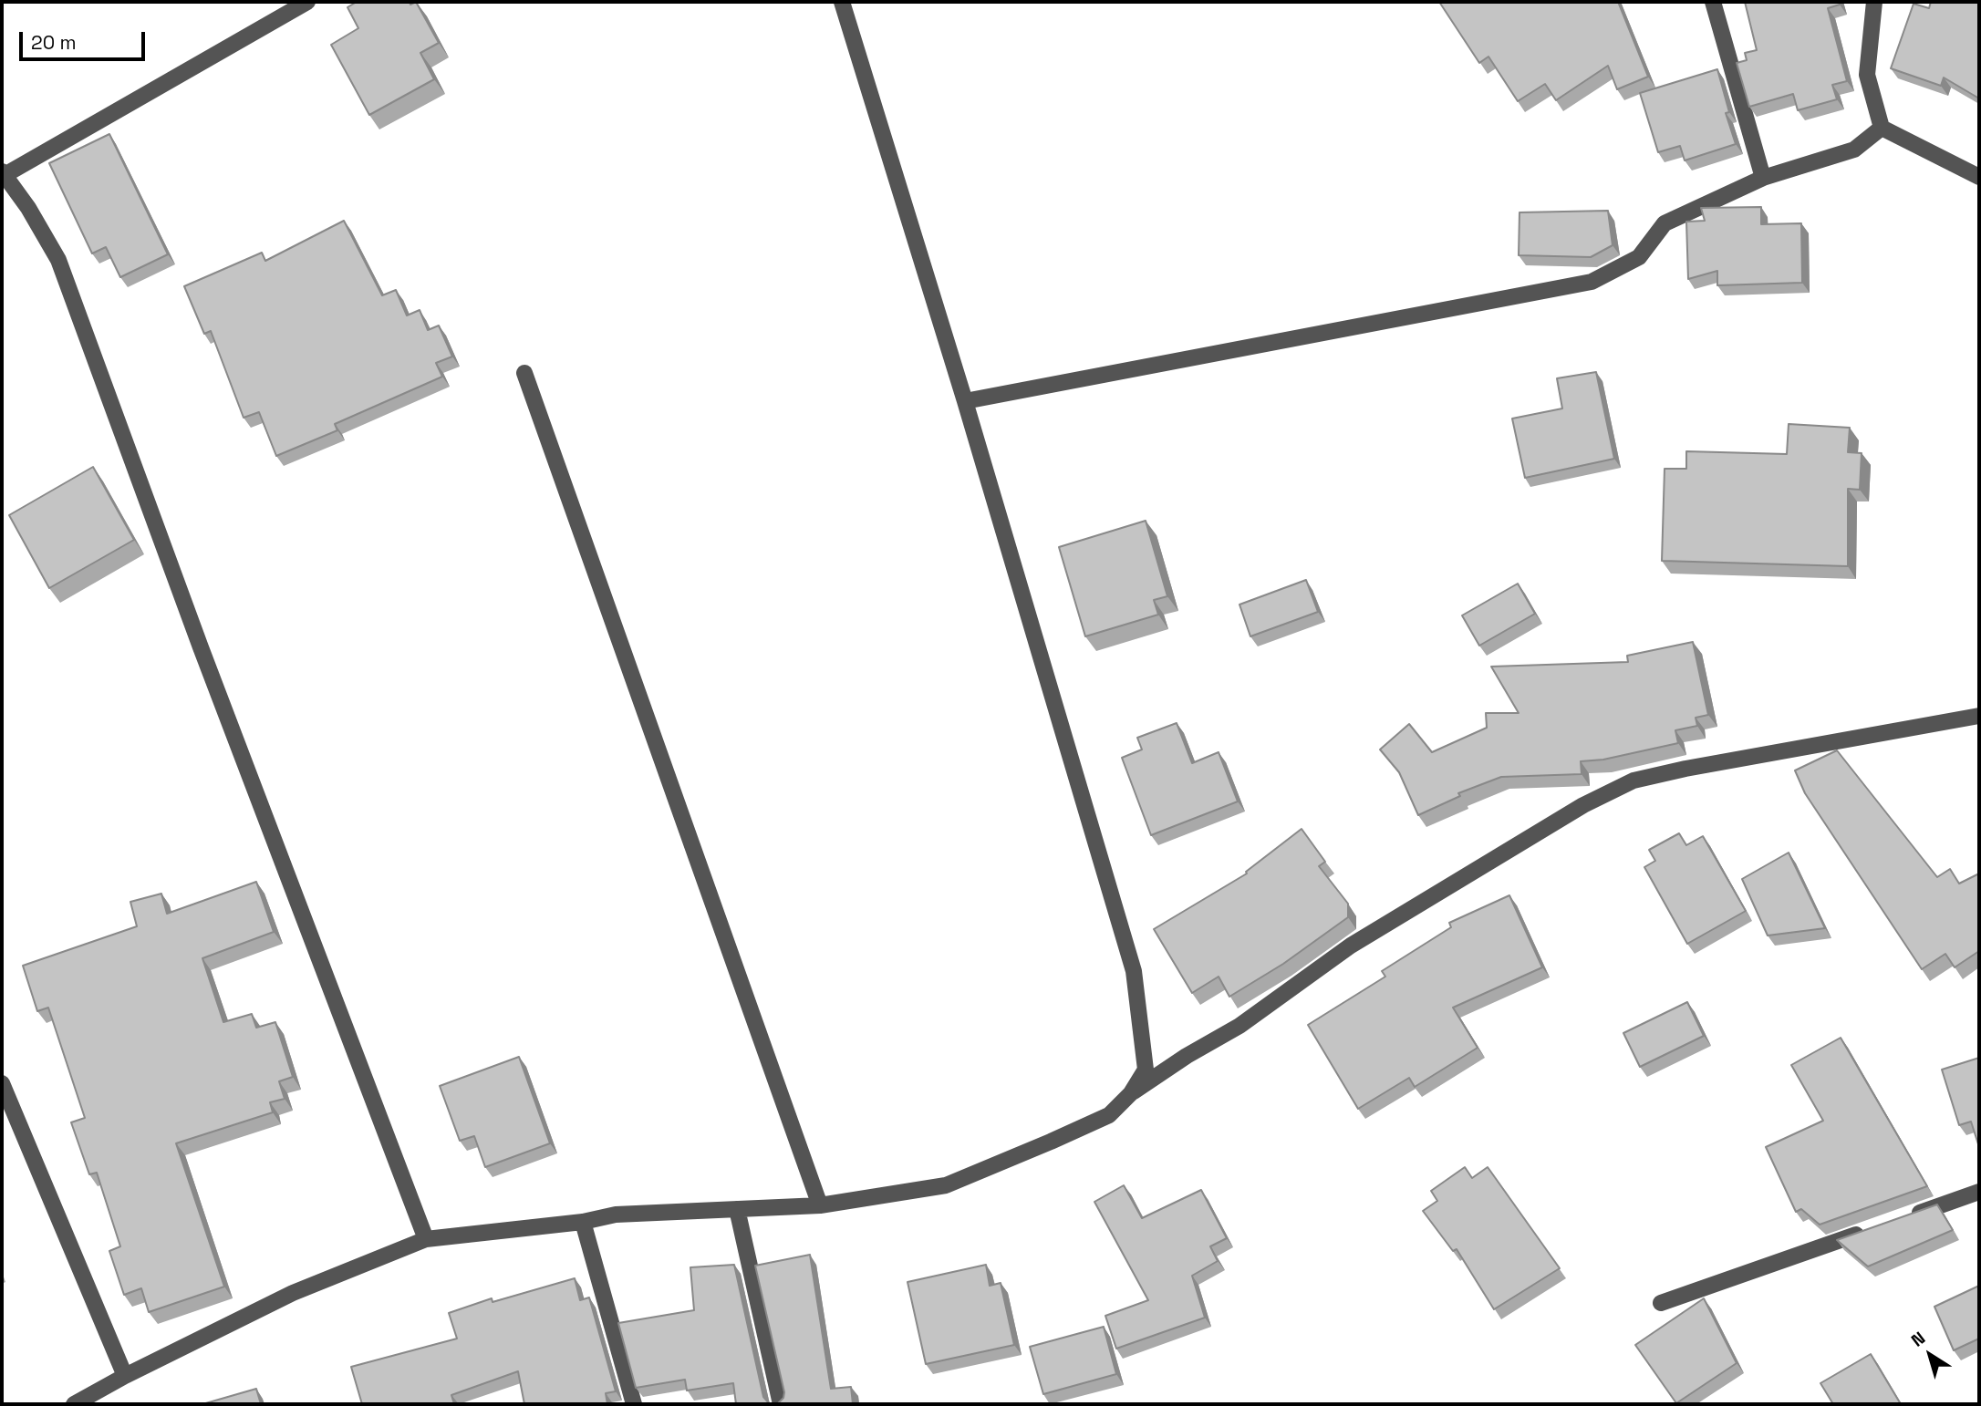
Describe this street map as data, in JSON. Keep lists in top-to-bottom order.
{
  "scale_bar": "20 m",
  "north": "top left"
}
